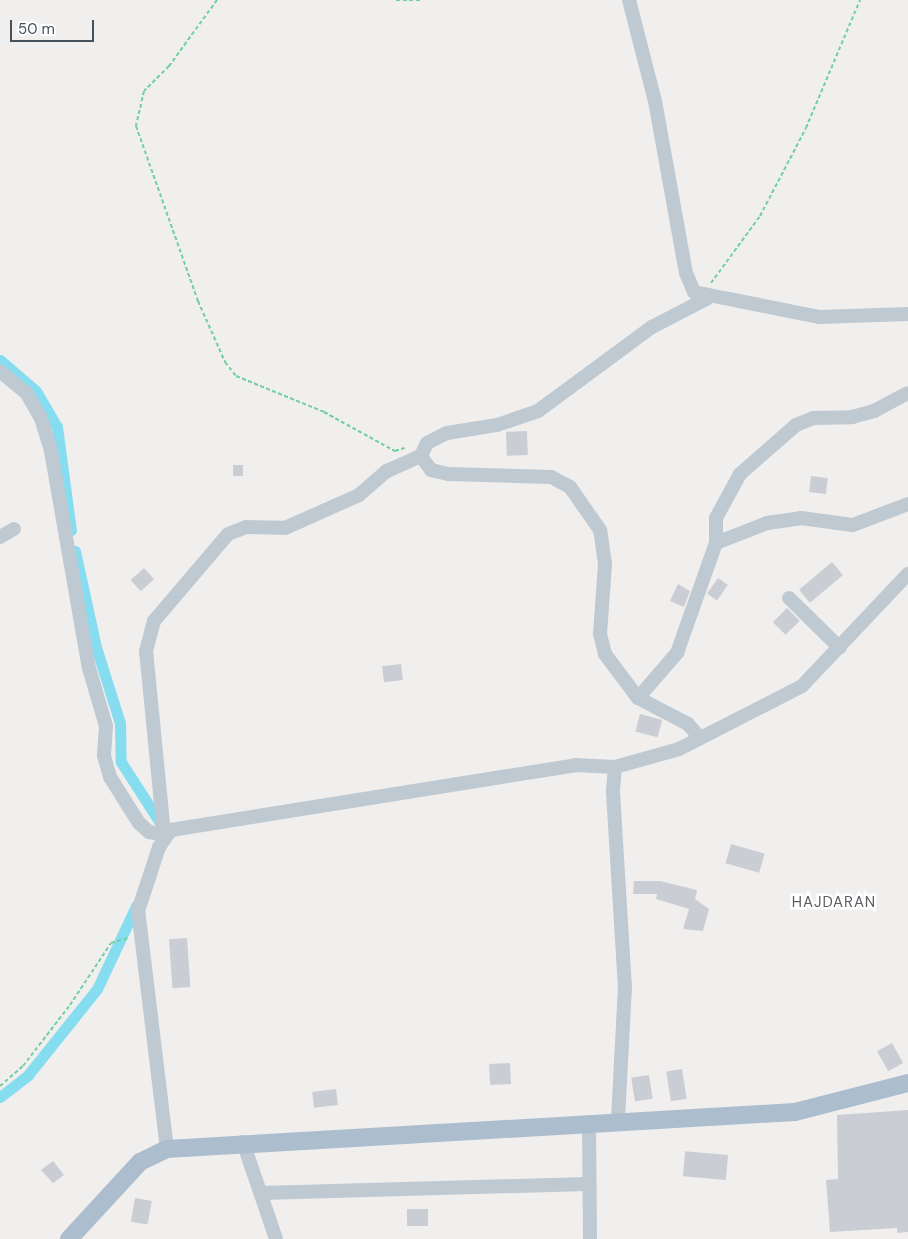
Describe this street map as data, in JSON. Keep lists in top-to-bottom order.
{
  "districts": ["HAJDARAN"],
  "scale_bar": "50 m"
}
